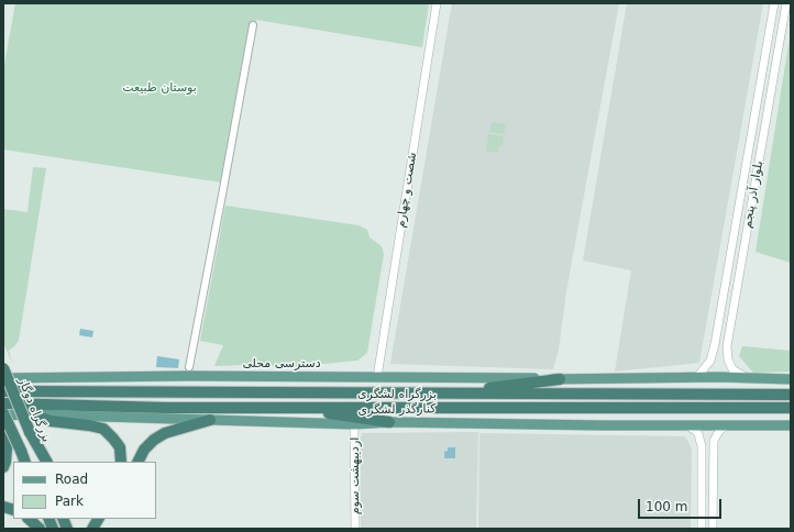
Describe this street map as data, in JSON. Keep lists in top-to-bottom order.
{
  "streets": {
    "highway": ["بزرگراه لشگری", "بزرگراه دوگاز"],
    "main road": ["دسترسی محلی", "کنارگذر لشگری"],
    "street": ["شصت و چهارم", "بلوار آذر پنجم", "اردیبهشت سوم"]
  },
  "crossings": [
    ["شصت و چهارم", "دسترسی محلی"],
    ["کنارگذر لشگری", "اردیبهشت سوم"]
  ],
  "parks": ["بوستان طبیعت"],
  "legend": ["Road", "Park"],
  "scale_bar": "100 m"
}
